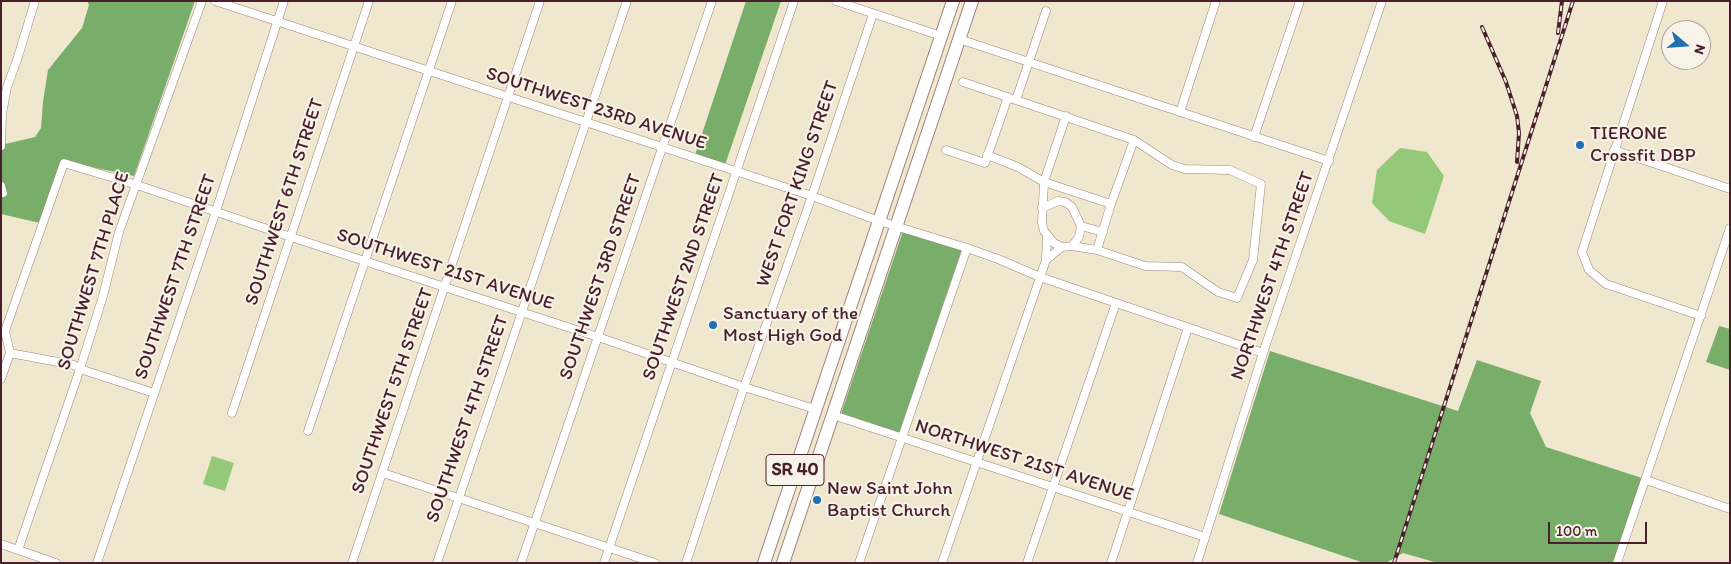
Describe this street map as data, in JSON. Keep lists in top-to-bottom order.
{
  "streets": {
    "main road": ["SR 40"],
    "street": [
      "SOUTHWEST 23RD AVENUE",
      "WEST FORT KING STREET",
      "SOUTHWEST 6TH STREET",
      "SOUTHWEST 21ST AVENUE",
      "SOUTHWEST 7TH PLACE",
      "NORTHWEST 4TH STREET",
      "SOUTHWEST 7TH STREET",
      "SOUTHWEST 3RD STREET",
      "SOUTHWEST 2ND STREET",
      "SOUTHWEST 5TH STREET",
      "SOUTHWEST 4TH STREET",
      "NORTHWEST 21ST AVENUE"
    ]
  },
  "crossings": [
    ["SOUTHWEST 23RD AVENUE", "WEST FORT KING STREET"],
    ["SOUTHWEST 23RD AVENUE", "SOUTHWEST 6TH STREET"],
    ["SOUTHWEST 23RD AVENUE", "NORTHWEST 4TH STREET"],
    ["SOUTHWEST 23RD AVENUE", "SOUTHWEST 7TH STREET"],
    ["SOUTHWEST 23RD AVENUE", "SOUTHWEST 3RD STREET"],
    ["SOUTHWEST 23RD AVENUE", "SOUTHWEST 2ND STREET"],
    ["SOUTHWEST 23RD AVENUE", "SOUTHWEST 5TH STREET"],
    ["SOUTHWEST 23RD AVENUE", "SOUTHWEST 4TH STREET"],
    ["SOUTHWEST 23RD AVENUE", "SR 40"],
    ["WEST FORT KING STREET", "SOUTHWEST 21ST AVENUE"],
    ["SOUTHWEST 6TH STREET", "SOUTHWEST 21ST AVENUE"],
    ["SOUTHWEST 21ST AVENUE", "SOUTHWEST 7TH PLACE"],
    ["SOUTHWEST 21ST AVENUE", "SOUTHWEST 7TH STREET"],
    ["SOUTHWEST 21ST AVENUE", "SOUTHWEST 3RD STREET"],
    ["SOUTHWEST 21ST AVENUE", "SOUTHWEST 2ND STREET"],
    ["SOUTHWEST 21ST AVENUE", "SOUTHWEST 5TH STREET"],
    ["SOUTHWEST 21ST AVENUE", "SOUTHWEST 4TH STREET"],
    ["SOUTHWEST 21ST AVENUE", "SR 40"],
    ["NORTHWEST 4TH STREET", "NORTHWEST 21ST AVENUE"],
    ["NORTHWEST 21ST AVENUE", "SR 40"]
  ],
  "places": ["TIERONE Crossfit DBP", "Sanctuary of the Most High God", "New Saint John Baptist Church"],
  "scale_bar": "100 m",
  "north": "right"
}
